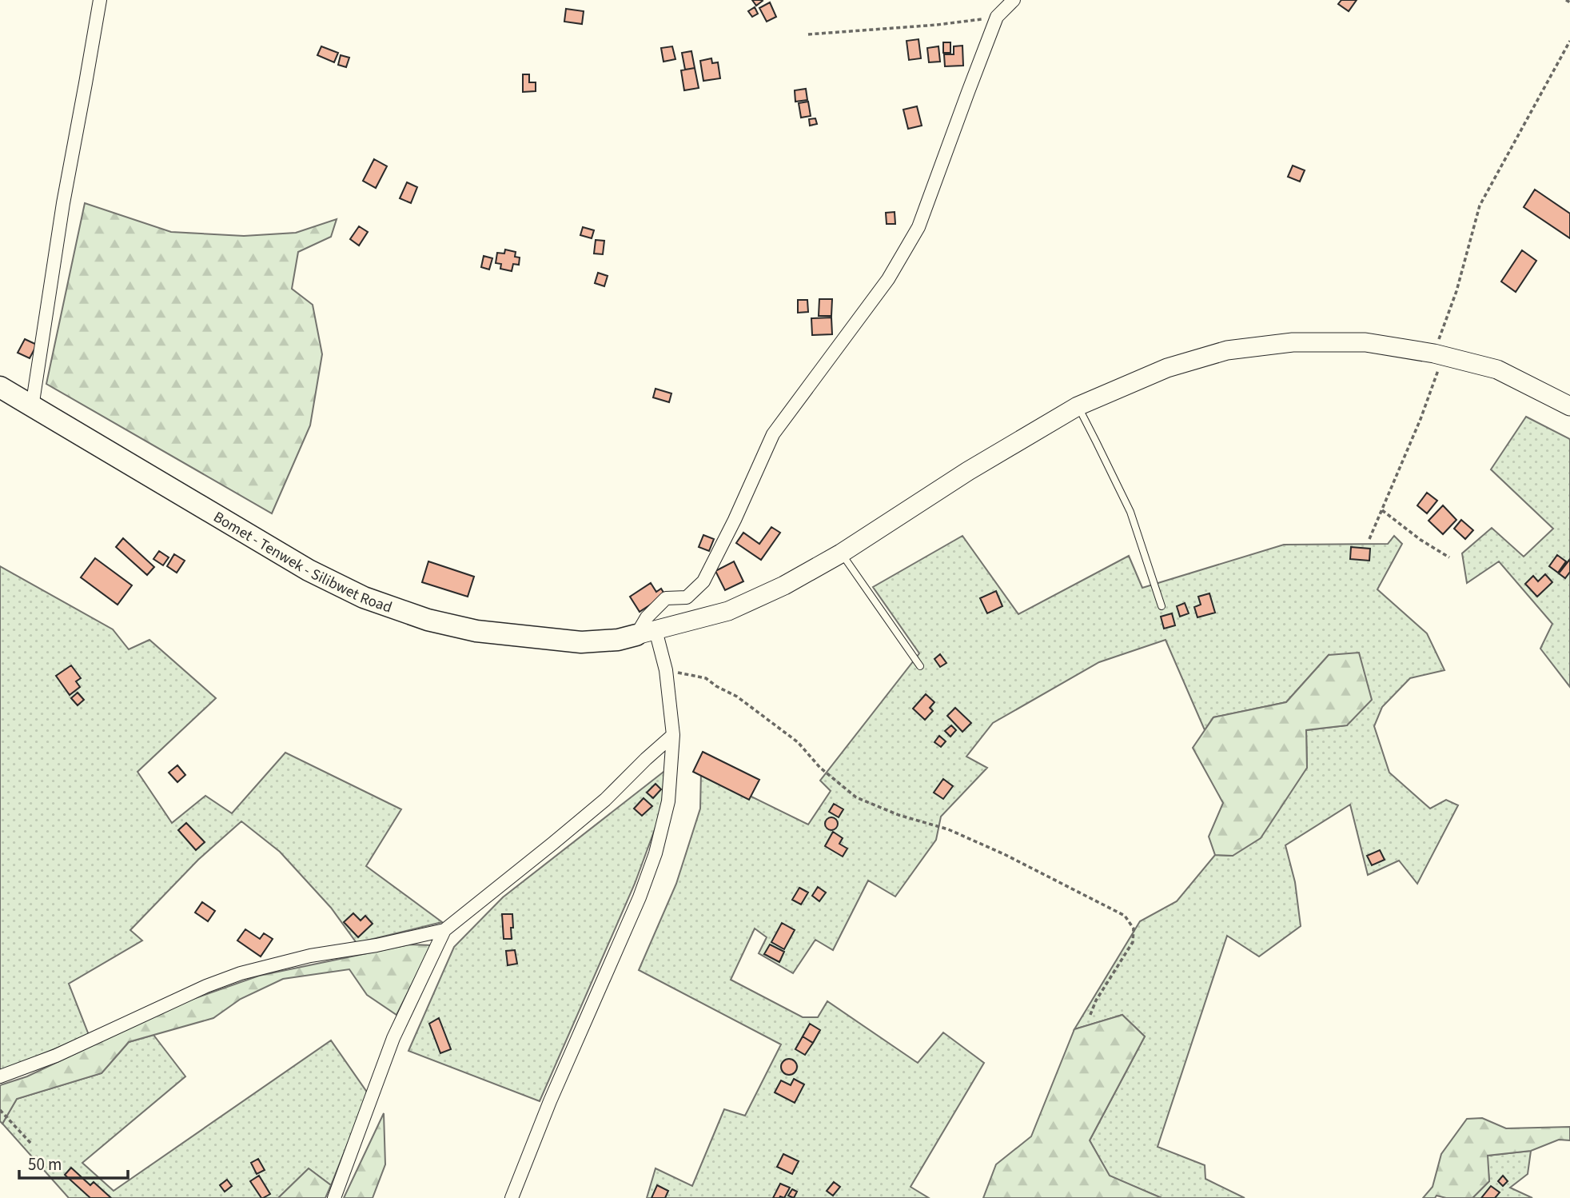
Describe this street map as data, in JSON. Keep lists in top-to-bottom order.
{
  "streets": {
    "main road": ["Bomet - Tenwek - Silibwet Road"]
  },
  "scale_bar": "50 m"
}
